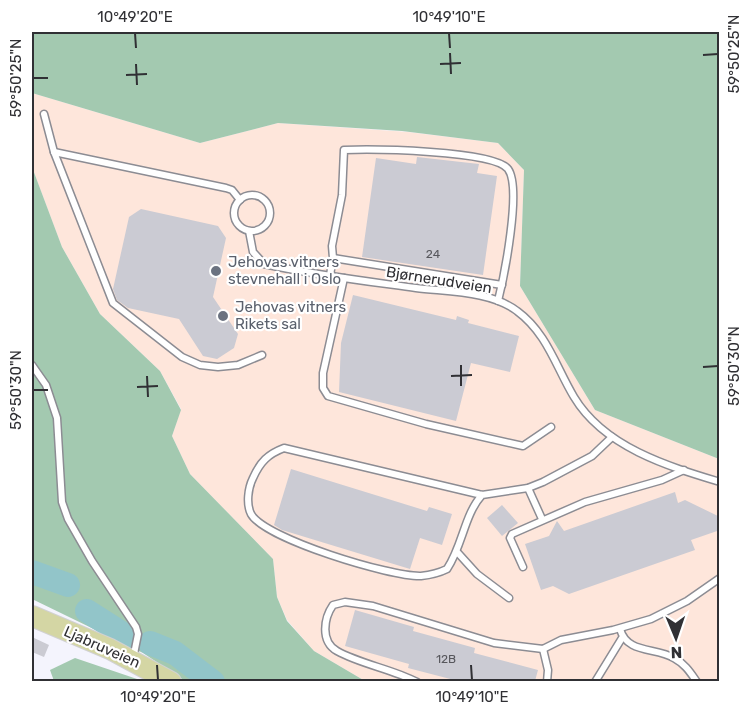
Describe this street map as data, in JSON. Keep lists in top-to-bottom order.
{
  "streets": {
    "main road": ["Ljabruveien"],
    "lane": ["Bjørnerudveien"]
  },
  "places": ["Jehovas vitners stevnehall i Oslo", "Jehovas vitners Rikets sal"],
  "house_numbers": ["24", "12B"],
  "north": "bottom",
  "coordinates": [
    "10°49'20\"E",
    "10°49'10\"E",
    "59°50'25\"N",
    "59°50'30\"N"
  ]
}
